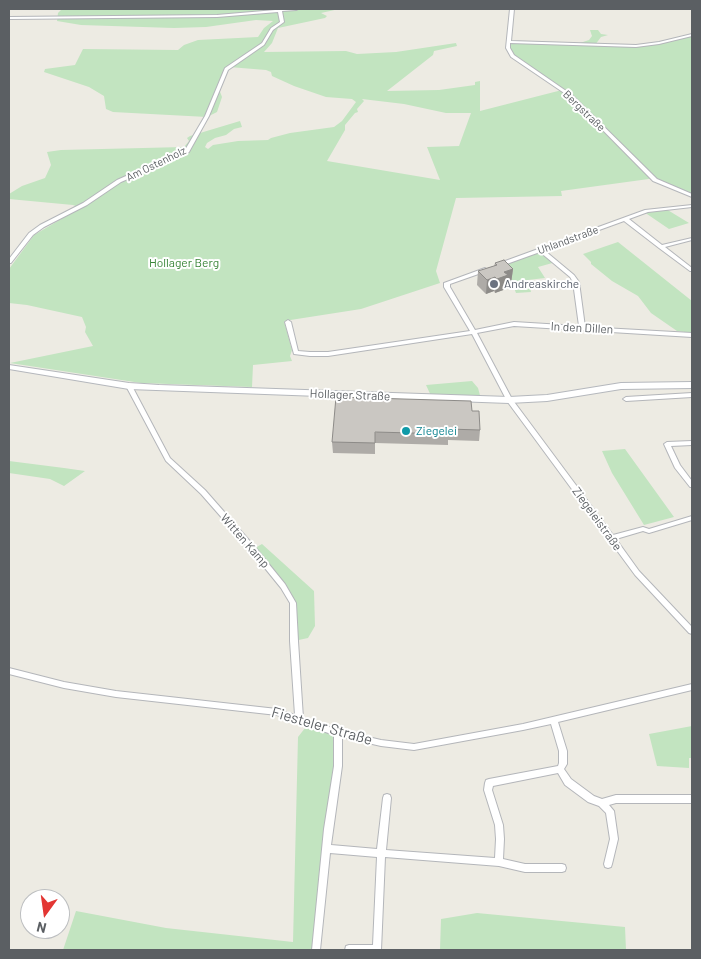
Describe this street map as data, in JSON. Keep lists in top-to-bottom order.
{
  "streets": {
    "main road": ["Hollager Straße"],
    "street": [
      "Bergstraße",
      "Am Ostenholz",
      "Uhlandstraße",
      "In den Dillen",
      "Ziegeleistraße",
      "Witten Kamp",
      "Fiesteler Straße"
    ]
  },
  "crossings": [
    ["Uhlandstraße", "Ziegeleistraße"],
    ["In den Dillen", "Ziegeleistraße"],
    ["Hollager Straße", "Ziegeleistraße"],
    ["Hollager Straße", "Witten Kamp"],
    ["Witten Kamp", "Fiesteler Straße"]
  ],
  "parks": ["Hollager Berg"],
  "places": ["Andreaskirche", "Ziegelei"],
  "north": "bottom"
}
